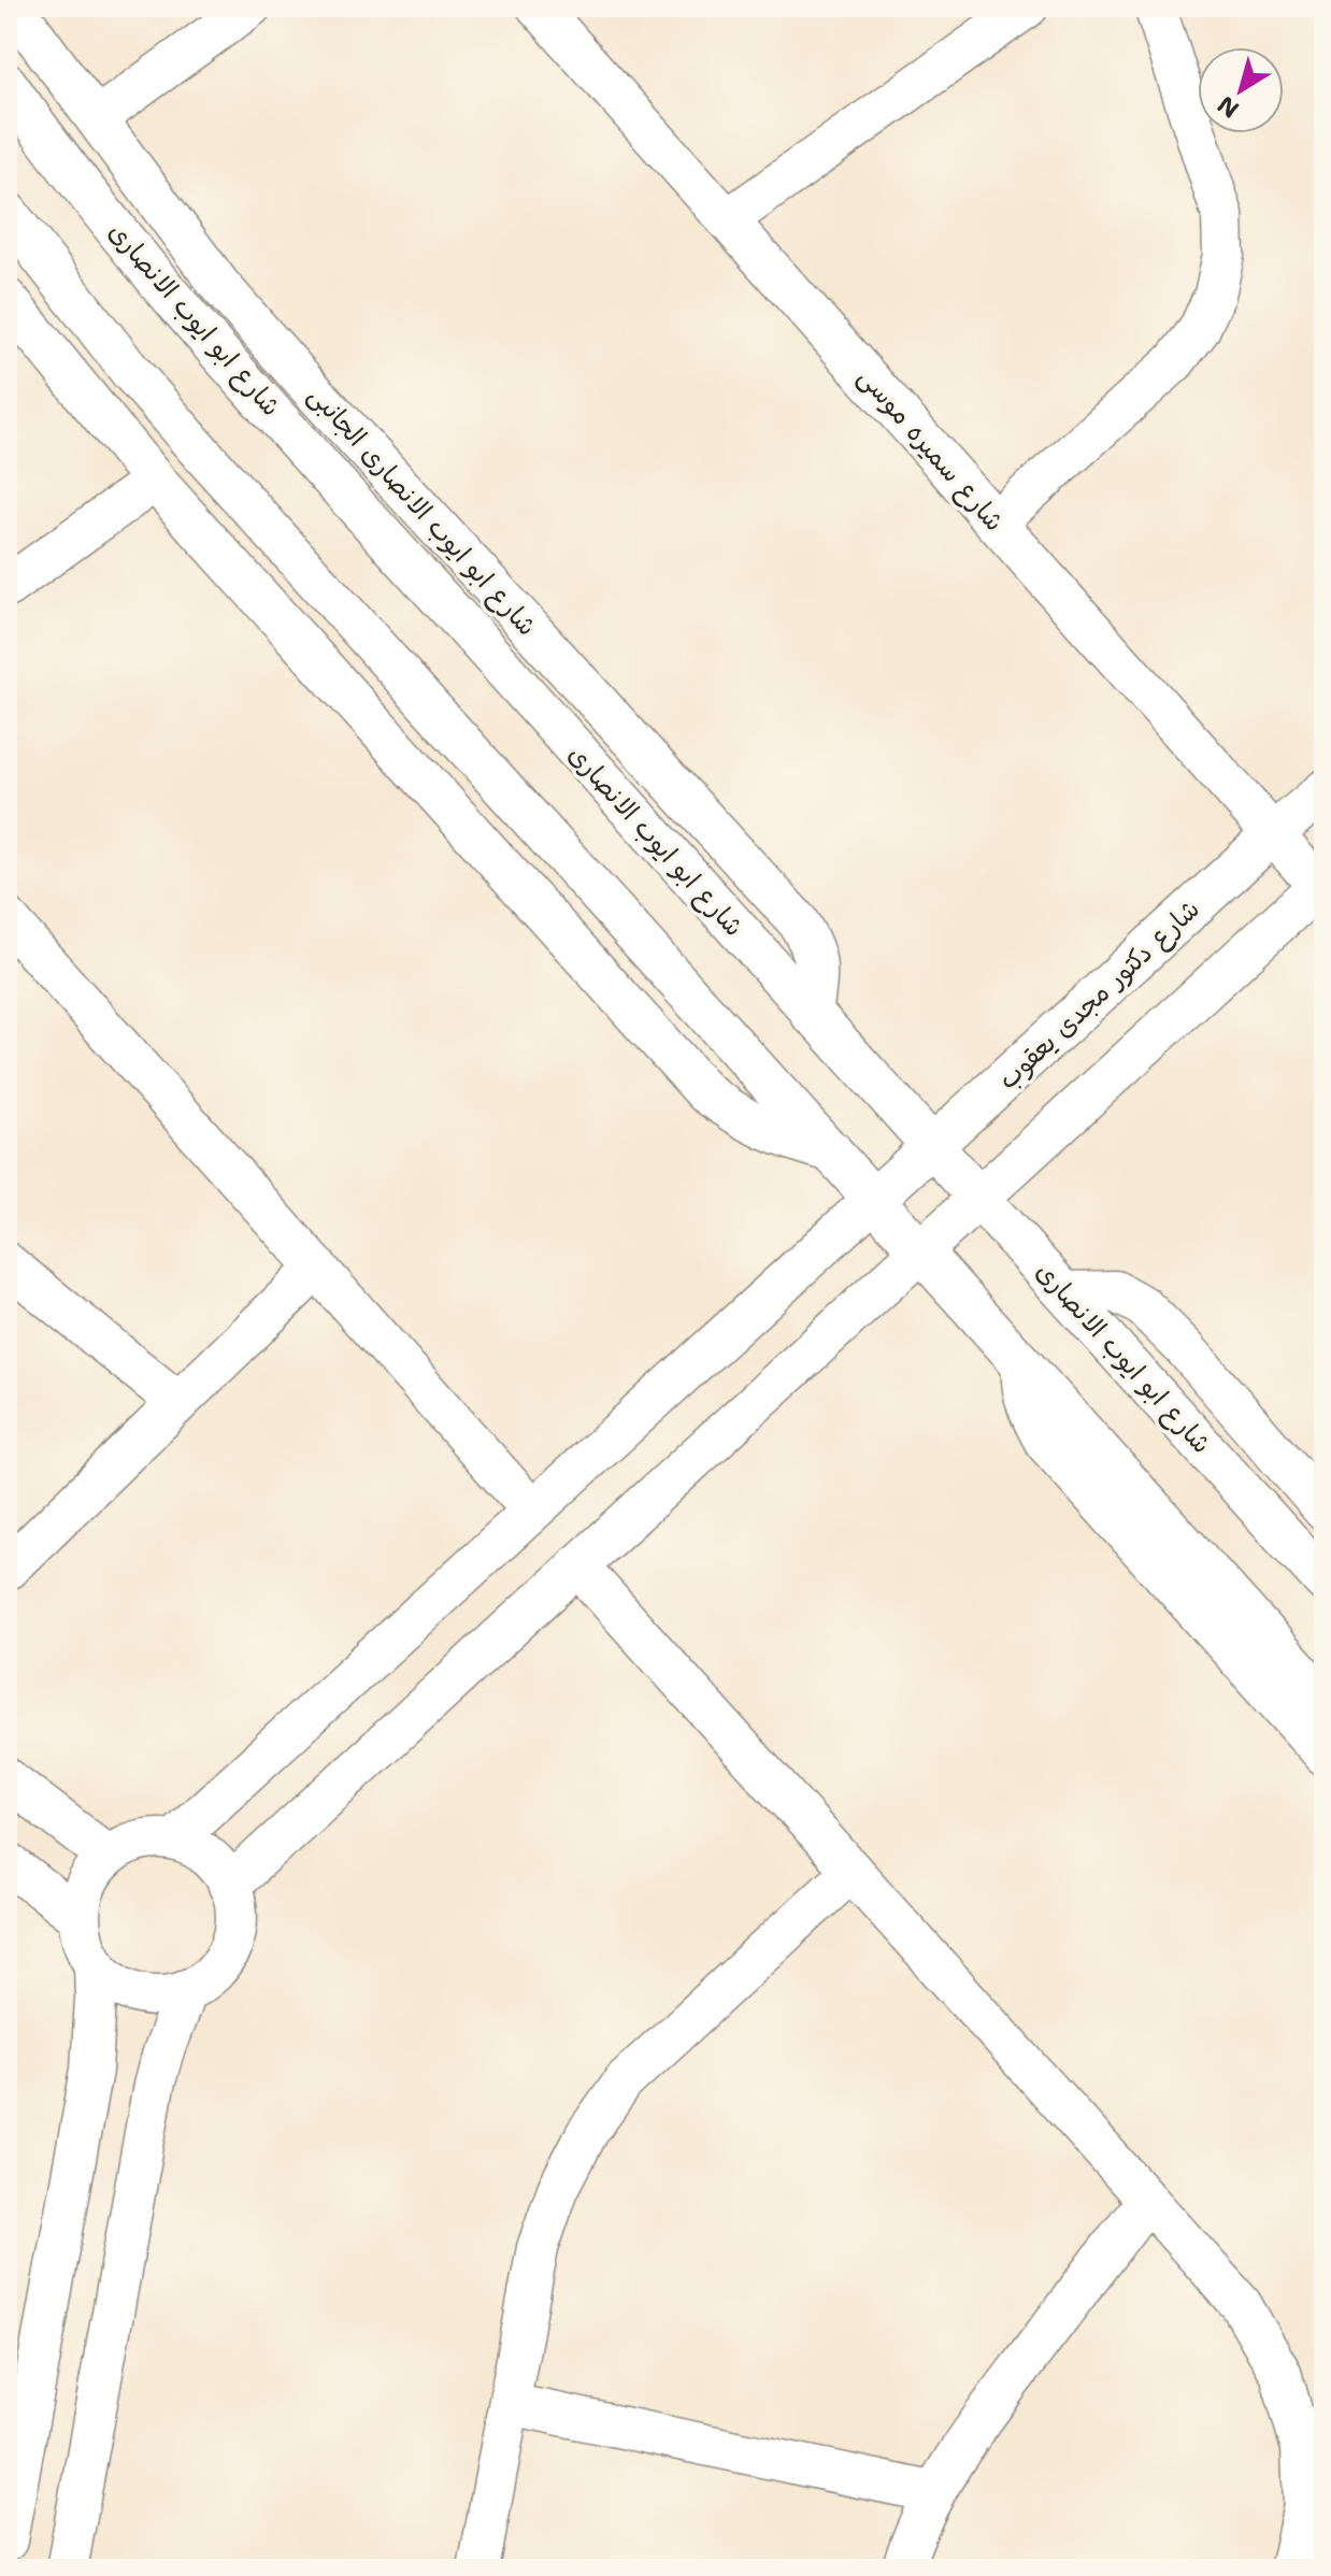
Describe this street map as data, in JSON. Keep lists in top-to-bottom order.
{
  "streets": {
    "street": [
      "شارع ابو ايوب الانصارى",
      "شارع سميره موسى",
      "شارع ابو ايوب الانصارى الجانبى",
      "شارع دكتور مجدى يعقوب"
    ]
  },
  "crossings": [
    ["شارع ابو ايوب الانصارى", "شارع ابو ايوب الانصارى الجانبى"],
    ["شارع ابو ايوب الانصارى", "شارع دكتور مجدى يعقوب"],
    ["شارع سميره موسى", "شارع دكتور مجدى يعقوب"]
  ],
  "north": "bottom left"
}
